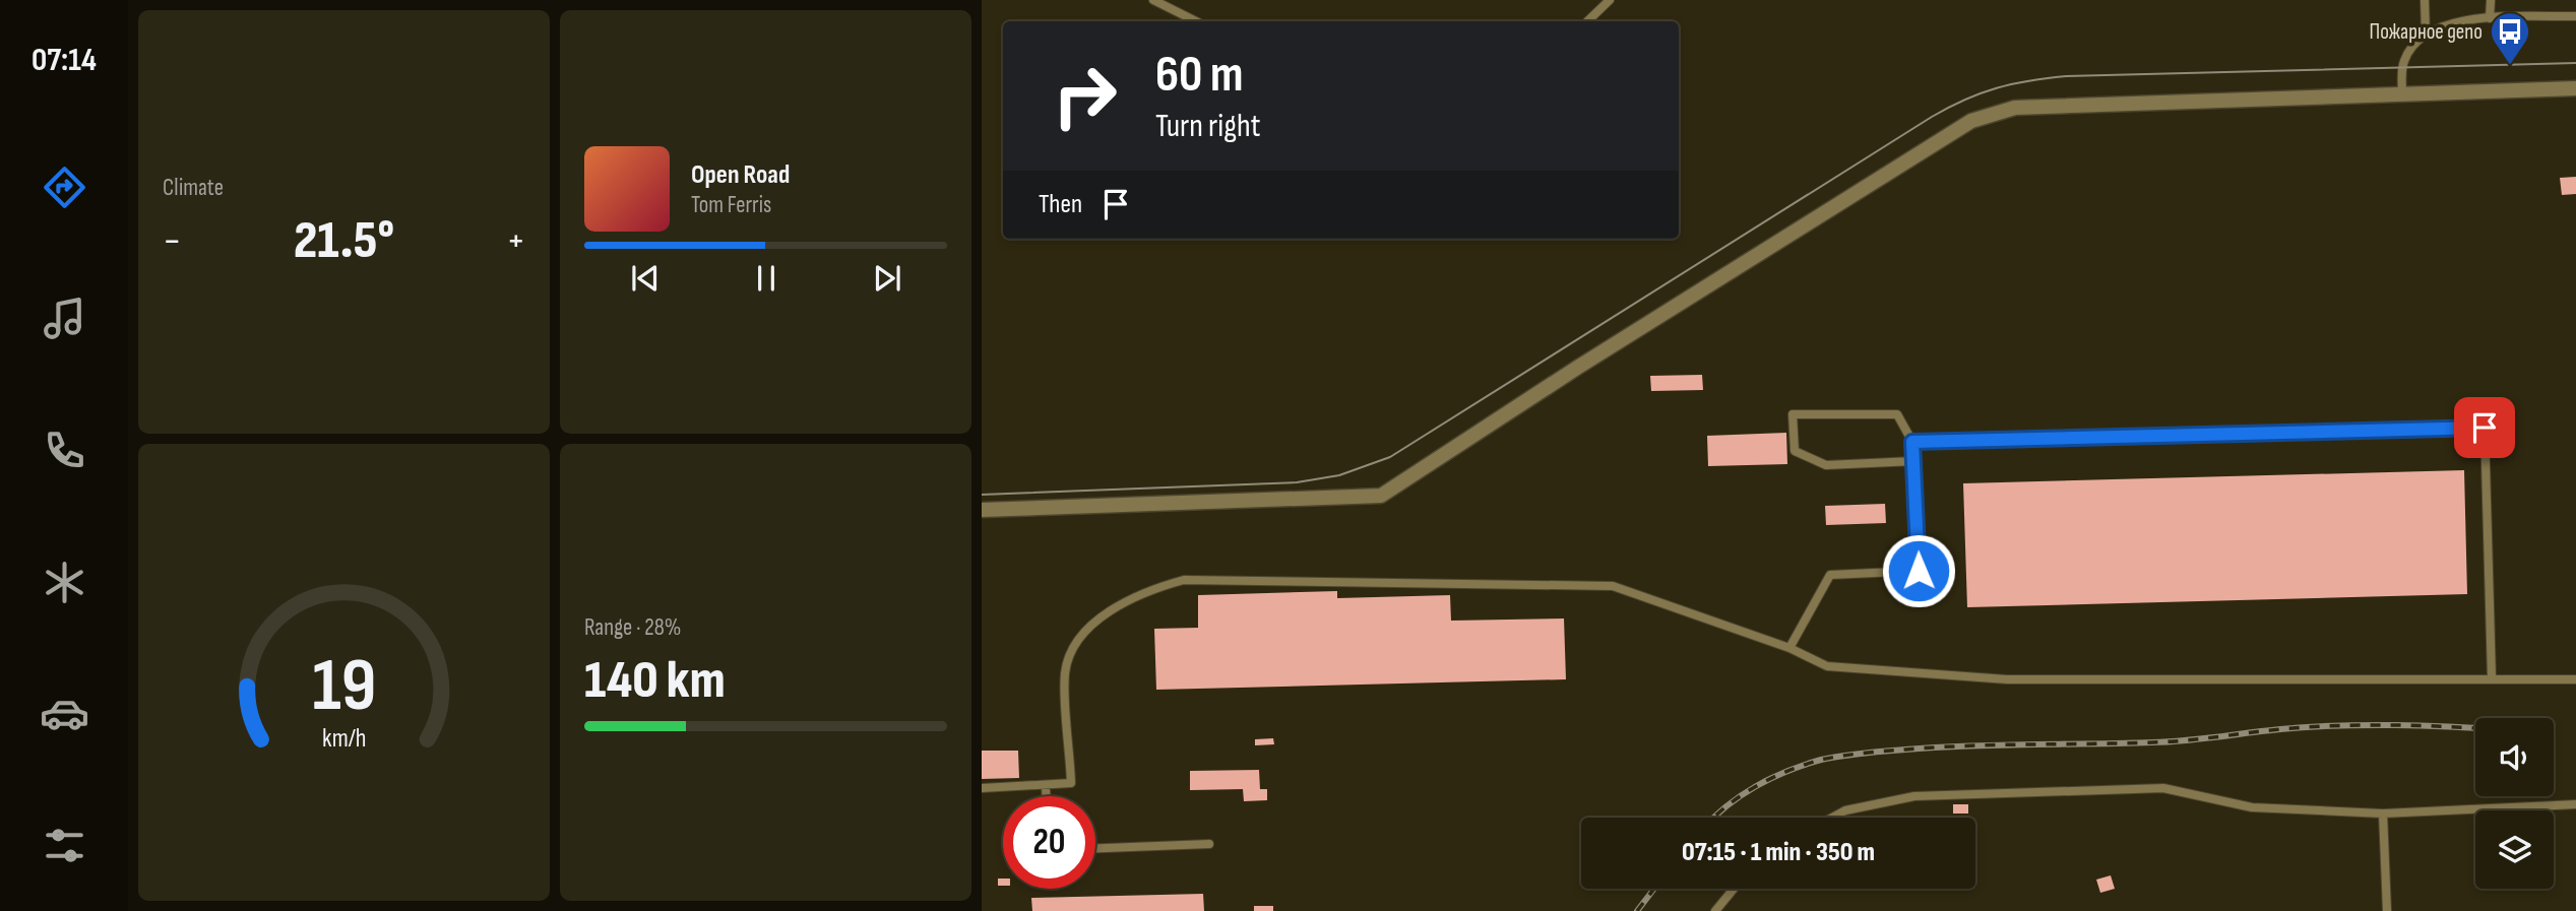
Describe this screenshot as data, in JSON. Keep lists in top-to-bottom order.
{
  "places": {
    "bus stop": ["Пожарное депо"]
  },
  "page": {
    "tabs": "07:14",
    "tile": [
      "Climate",
      ["Range · 28%", "140 km"]
    ],
    "turn": ["60 m", "Turn right"],
    "song": ["Open Road", "Tom Ferris"],
    "then": "Then",
    "heat": ["−", "21.5°", "+"],
    "limit": "20",
    "trip": "07:15 · 1 min · 350 m",
    "gauge": ["19", "km/h"]
  }
}
